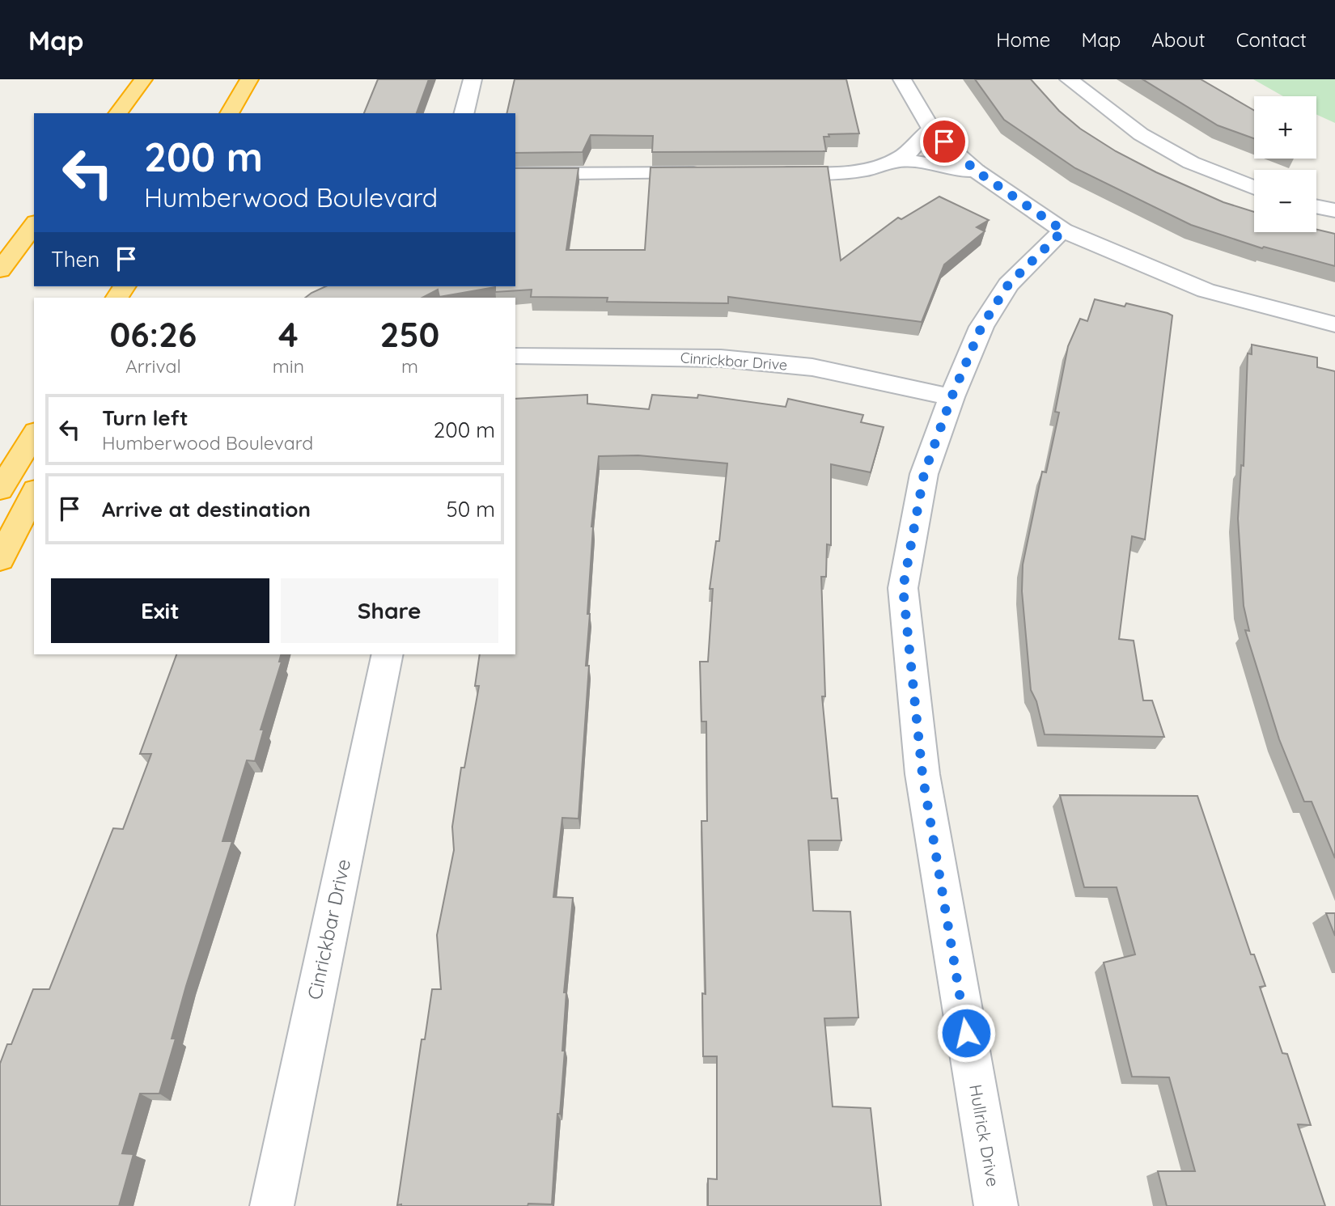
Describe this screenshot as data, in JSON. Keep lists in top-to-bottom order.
{
  "streets": {
    "street": ["Cinrickbar Drive", "Hullrick Drive"]
  },
  "crossings": [
    ["Cinrickbar Drive", "Hullrick Drive"]
  ],
  "page": {
    "header": "Map",
    "nav": [
      "Home",
      "Map",
      "About",
      "Contact"
    ],
    "map_buttons": ["+", "−"],
    "turn": ["200 m", "Humberwood Boulevard"],
    "then": "Then",
    "eta": [
      "06:26",
      "Arrival",
      "4",
      "min",
      "250",
      "m"
    ],
    "list": [
      {
        "name": "Turn left",
        "note": "Humberwood Boulevard",
        "value": "200 m"
      },
      {
        "name": "Arrive at destination",
        "value": "50 m"
      }
    ],
    "buttons": ["Exit", "Share"]
  }
}
